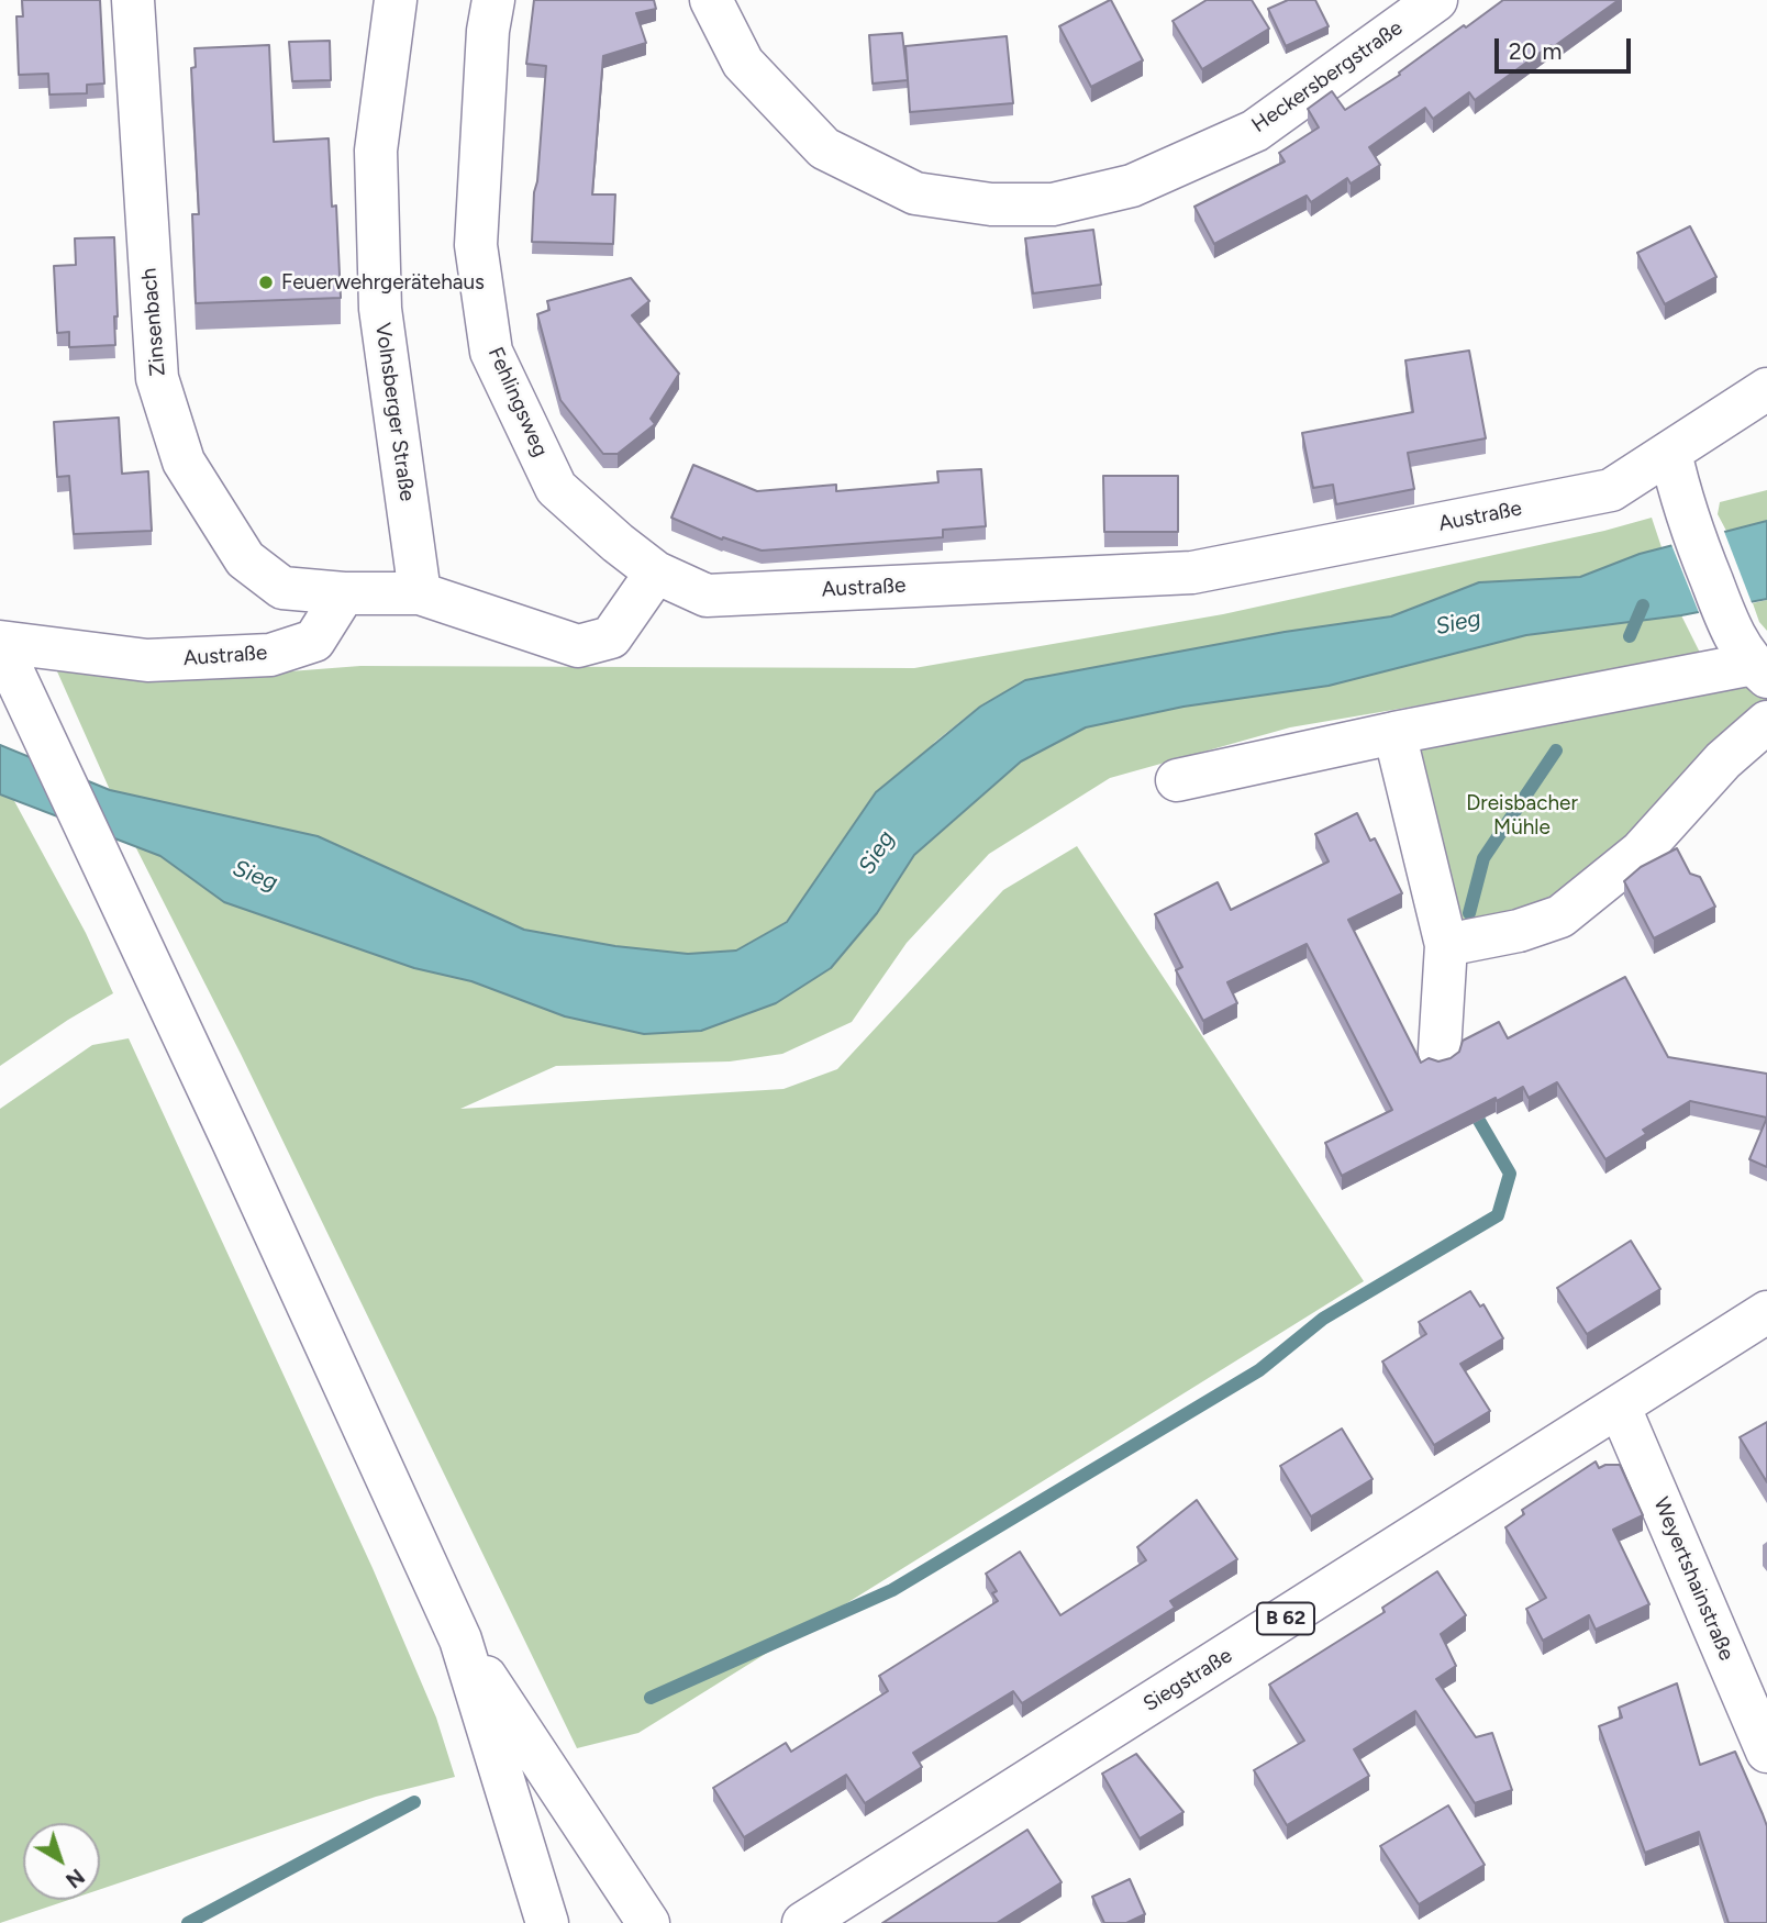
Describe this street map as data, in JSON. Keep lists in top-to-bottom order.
{
  "streets": {
    "street": [
      "Heckersbergstraße",
      "Zinsenbach",
      "Fehlingsweg",
      "Volnsberger Straße",
      "Austraße",
      "Weyertshainstraße",
      "B 62",
      "Siegstraße"
    ]
  },
  "crossings": [
    ["Zinsenbach", "Austraße"],
    ["Fehlingsweg", "Austraße"],
    ["Weyertshainstraße", "Siegstraße"]
  ],
  "water": ["Sieg"],
  "parks": ["Dreisbacher Mühle"],
  "places": ["Feuerwehrgerätehaus"],
  "scale_bar": "20 m",
  "north": "bottom right"
}
